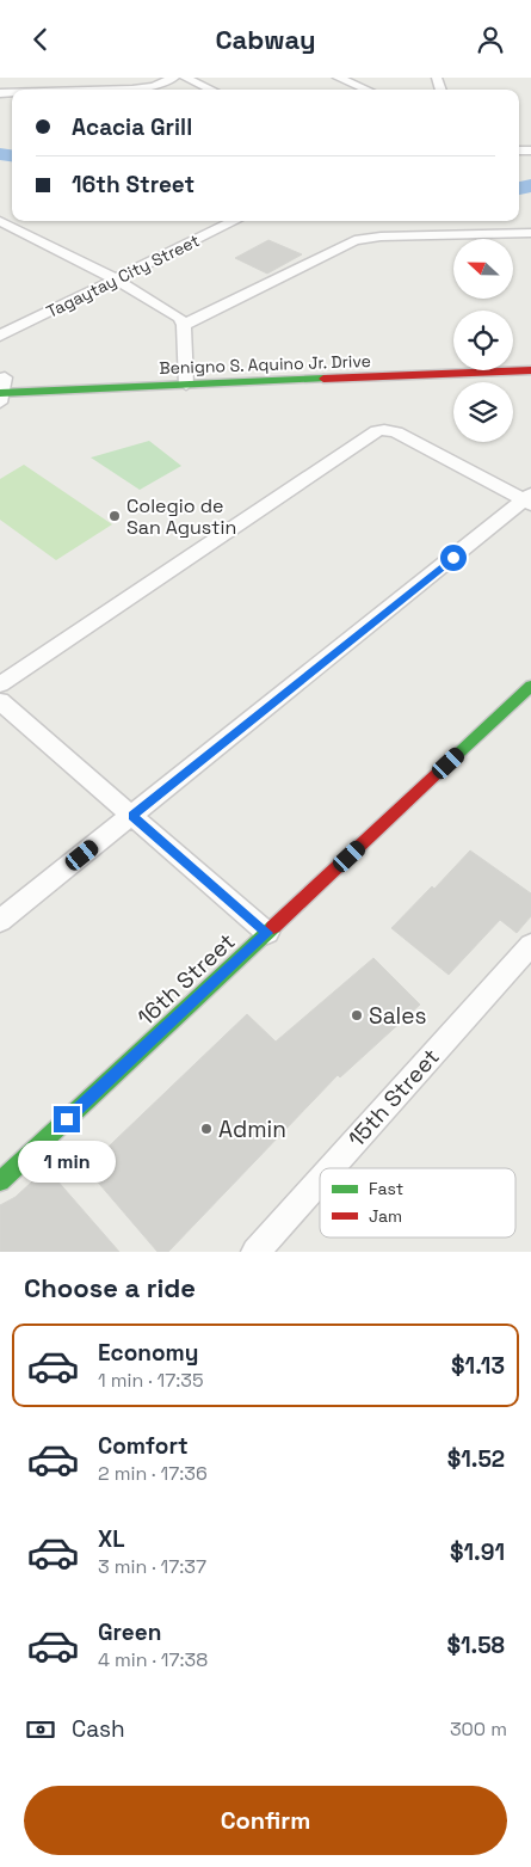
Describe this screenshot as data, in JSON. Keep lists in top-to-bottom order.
{
  "streets": {
    "main road": ["Benigno S. Aquino Jr. Drive", "16th Street"],
    "street": ["Tagaytay City Street", "15th Street"]
  },
  "places": ["Colegio de San Agustin", "Sales", "Admin"],
  "legend": ["Fast", "Jam"],
  "north": "left",
  "page": {
    "header": "Cabway",
    "banner": ["Acacia Grill", "16th Street"],
    "bubble": "1 min",
    "heading": "Choose a ride",
    "list": [
      {
        "name": "Economy",
        "note": "1 min · 17:35",
        "value": "$1.13"
      },
      {
        "name": "Comfort",
        "note": "2 min · 17:36",
        "value": "$1.52"
      },
      {
        "name": "XL",
        "note": "3 min · 17:37",
        "value": "$1.91"
      },
      {
        "name": "Green",
        "note": "4 min · 17:38",
        "value": "$1.58"
      }
    ],
    "pay": ["Cash", "300 m"],
    "buttons": "Confirm"
  }
}
